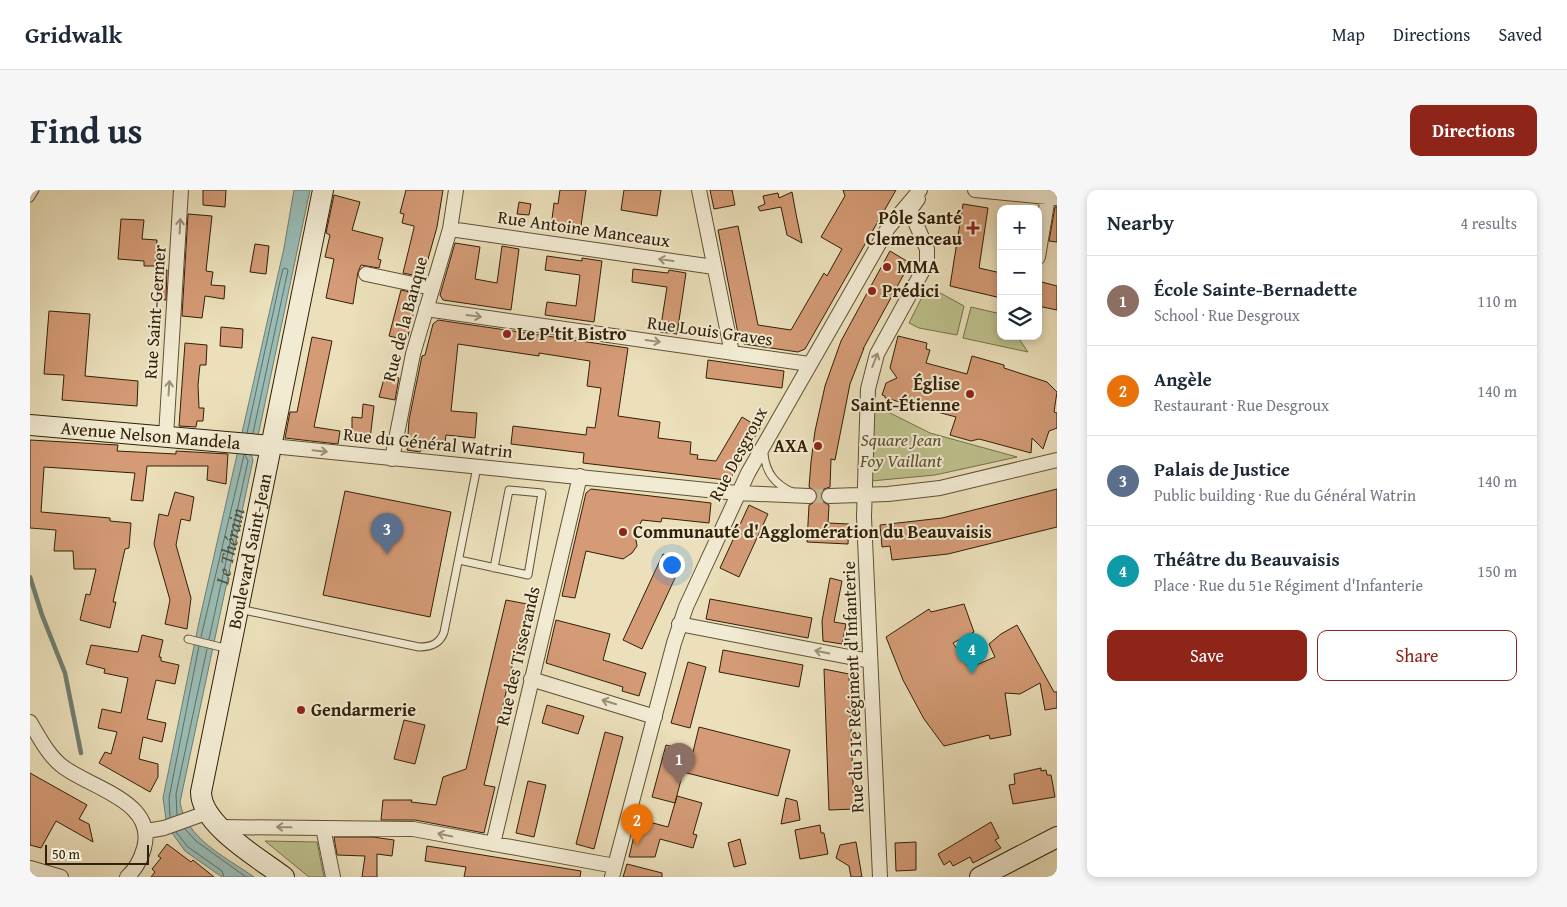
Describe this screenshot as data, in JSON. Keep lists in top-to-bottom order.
{
  "streets": {
    "main road": ["Avenue Nelson Mandela", "Boulevard Saint-Jean"],
    "street": [
      "Rue Antoine Manceaux",
      "Rue Saint-Germer",
      "Rue de la Banque",
      "Rue Louis Graves",
      "Rue du Général Watrin",
      "Rue Desgroux",
      "Rue des Tisserands",
      "Rue du 51e Régiment d'Infanterie"
    ]
  },
  "crossings": [
    ["Rue Antoine Manceaux", "Rue de la Banque"],
    ["Rue Saint-Germer", "Avenue Nelson Mandela"],
    ["Rue de la Banque", "Rue Louis Graves"],
    ["Rue de la Banque", "Rue du Général Watrin"],
    ["Rue Louis Graves", "Rue Desgroux"],
    ["Avenue Nelson Mandela", "Rue du Général Watrin"],
    ["Avenue Nelson Mandela", "Boulevard Saint-Jean"],
    ["Rue du Général Watrin", "Rue Desgroux"],
    ["Rue du Général Watrin", "Boulevard Saint-Jean"],
    ["Rue du Général Watrin", "Rue des Tisserands"],
    ["Rue Desgroux", "Rue du 51e Régiment d'Infanterie"]
  ],
  "one_way": [
    "Rue Antoine Manceaux",
    "Rue Saint-Germer",
    "Rue Louis Graves",
    "Rue du 51e Régiment d'Infanterie"
  ],
  "water": ["Le Thérain"],
  "parks": ["Square Jean Foy Vaillant"],
  "places": {
    "health": ["Pôle Santé Clemenceau"],
    "other": [
      "MMA",
      "Prédici",
      "Le P'tit Bistro",
      "Église Saint-Étienne",
      "AXA",
      "Communauté d'Agglomération du Beauvaisis",
      "Gendarmerie"
    ]
  },
  "scale_bar": "50 m",
  "page": {
    "header": "Gridwalk",
    "nav": ["Map", "Directions", "Saved"],
    "title": "Find us",
    "buttons": [
      "Directions",
      ["Save", "Share"]
    ],
    "heading": ["Nearby", "4 results"],
    "map_buttons": ["+", "−"],
    "list": [
      {
        "mark": "1",
        "name": "École Sainte-Bernadette",
        "note": "School · Rue Desgroux",
        "value": "110 m"
      },
      {
        "mark": "2",
        "name": "Angèle",
        "note": "Restaurant · Rue Desgroux",
        "value": "140 m"
      },
      {
        "mark": "3",
        "name": "Palais de Justice",
        "note": "Public building · Rue du Général Watrin",
        "value": "140 m"
      },
      {
        "mark": "4",
        "name": "Théâtre du Beauvaisis",
        "note": "Place · Rue du 51e Régiment d'Infanterie",
        "value": "150 m"
      }
    ],
    "pins": [
      "3",
      "4",
      "1",
      "2"
    ],
    "scale": "50 m"
  }
}
